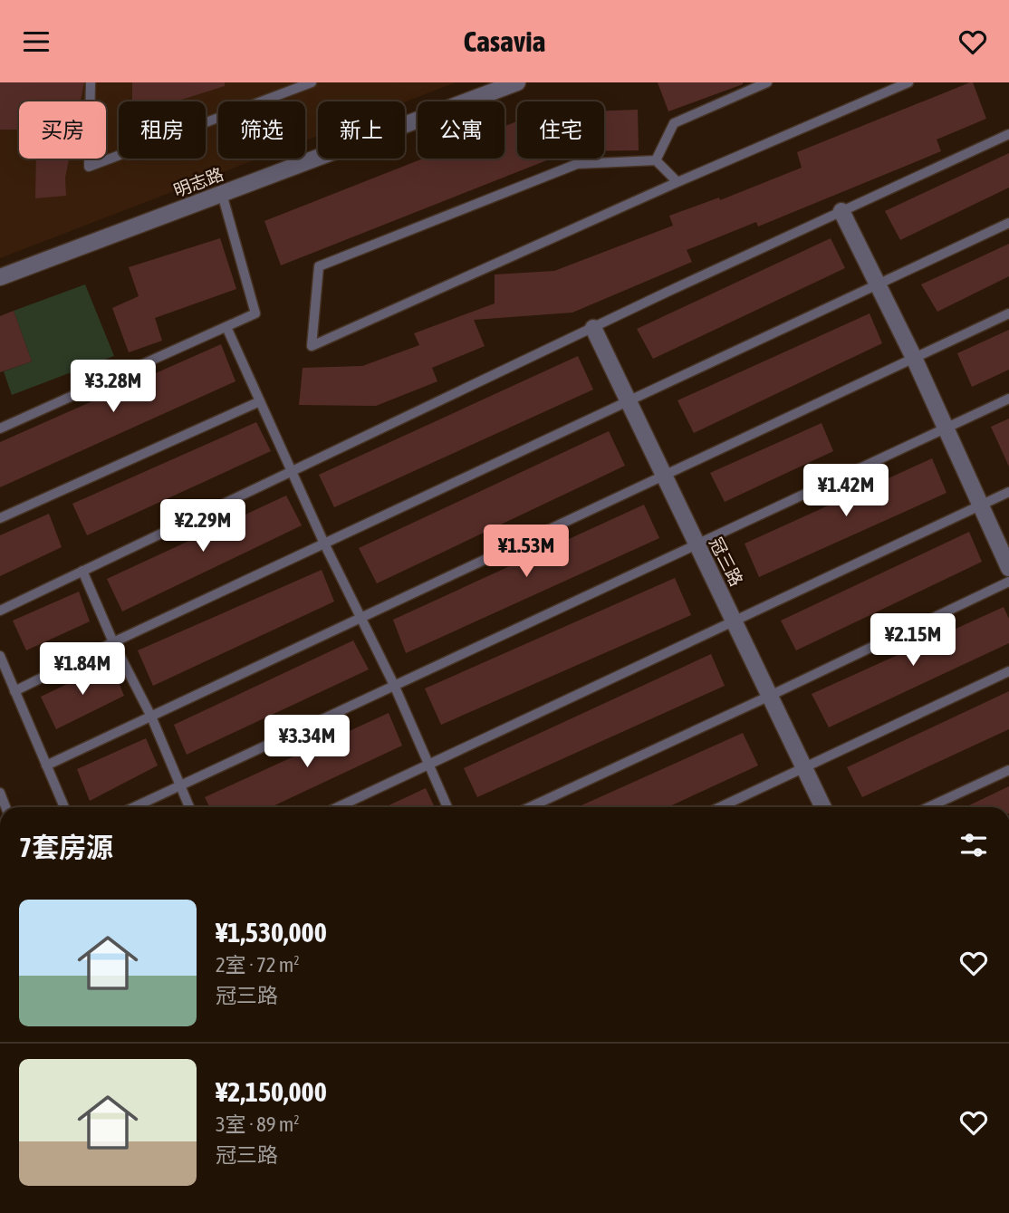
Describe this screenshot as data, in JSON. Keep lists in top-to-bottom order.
{
  "streets": {
    "street": ["明志路", "冠三路"]
  },
  "page": {
    "header": "Casavia",
    "chip": [
      "买房",
      "租房",
      "筛选",
      "新上",
      "公寓",
      "住宅"
    ],
    "price": [
      "¥3.28M",
      "¥1.42M",
      "¥2.29M",
      "¥1.53M",
      "¥2.15M",
      "¥1.84M",
      "¥3.34M"
    ],
    "heading": "7套房源",
    "list": [
      {
        "name": "¥1,530,000",
        "note": "2室 · 72 m² · 冠三路"
      },
      {
        "name": "¥2,150,000",
        "note": "3室 · 89 m² · 冠三路"
      }
    ]
  }
}
